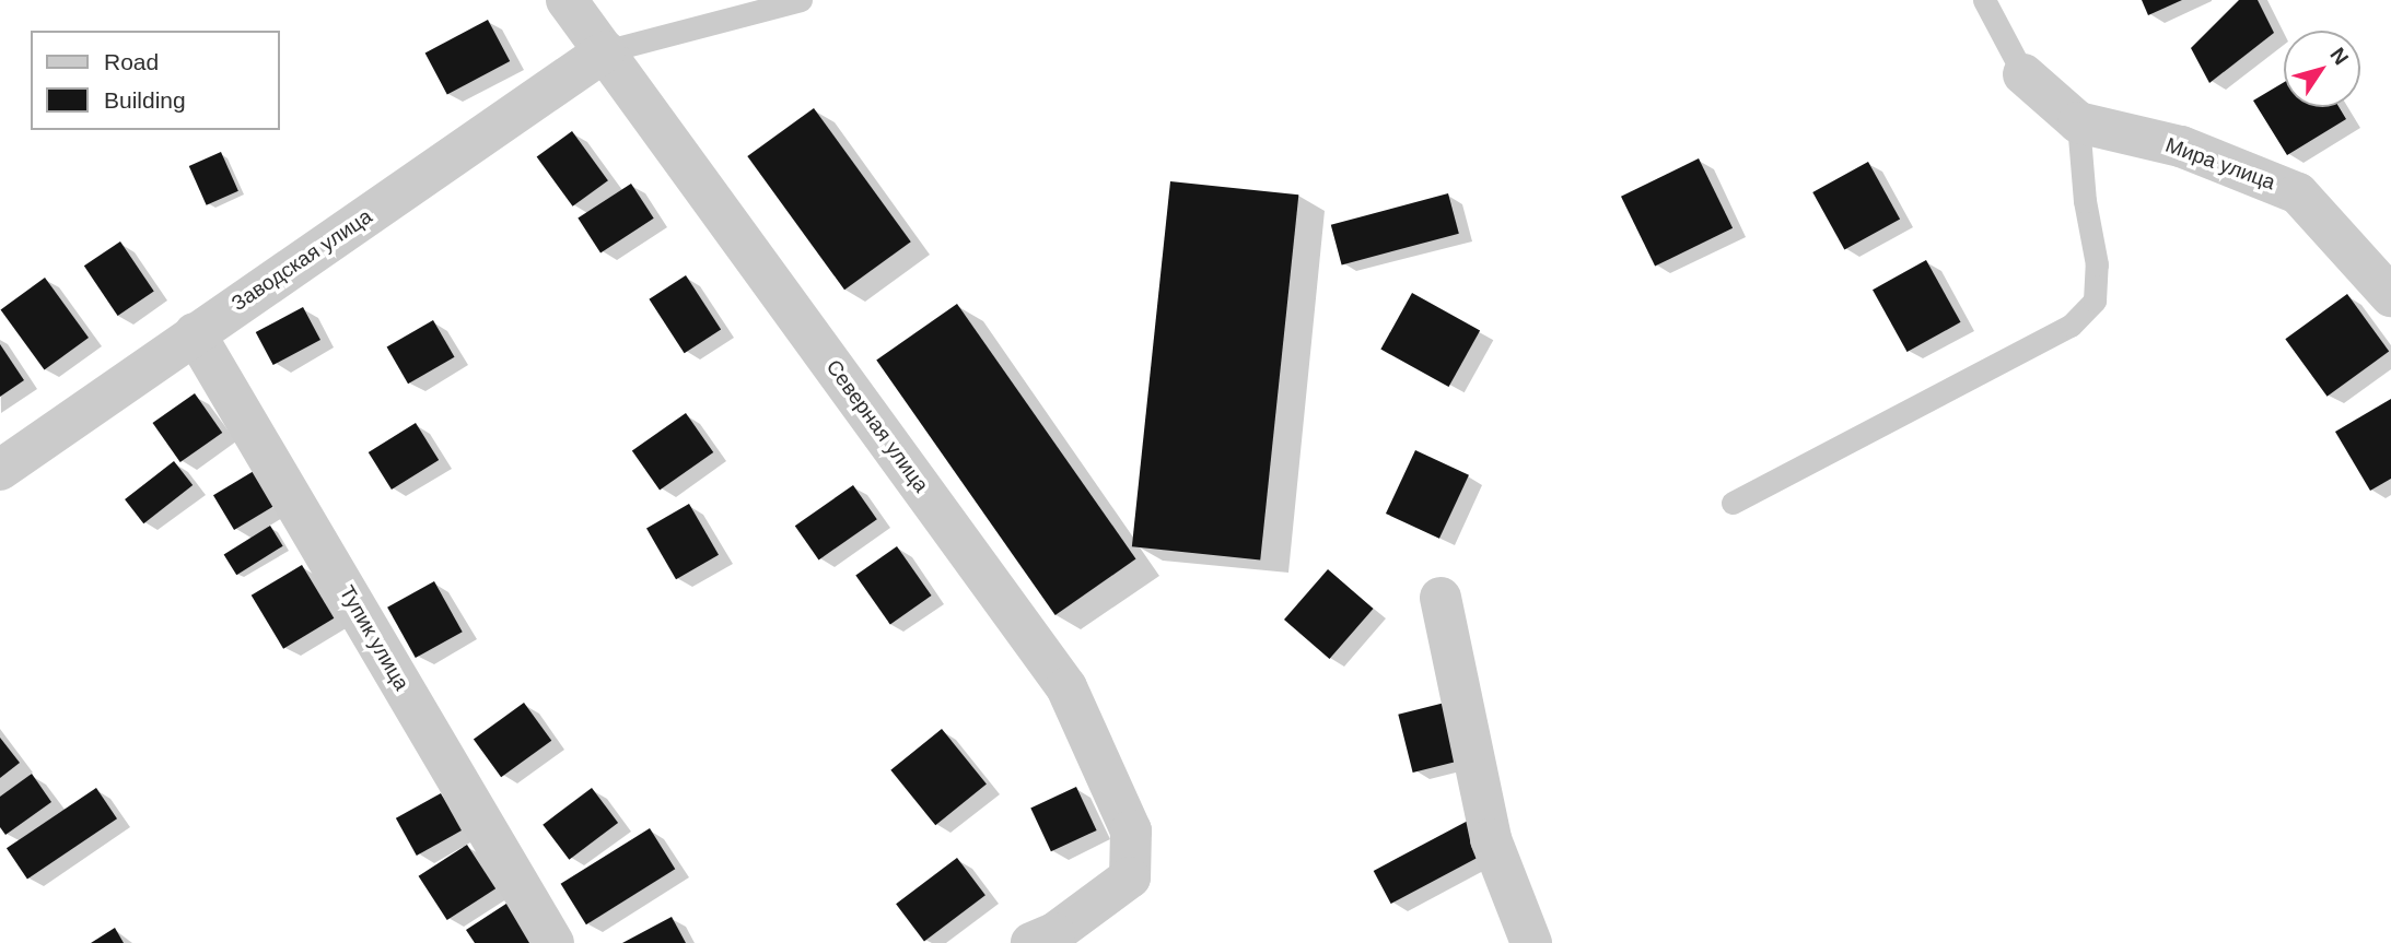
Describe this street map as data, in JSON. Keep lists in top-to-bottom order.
{
  "streets": {
    "street": [
      "Мира улица",
      "Заводская улица",
      "Северная улица",
      "Тупик улица"
    ]
  },
  "crossings": [
    ["Заводская улица", "Северная улица"],
    ["Заводская улица", "Тупик улица"]
  ],
  "legend": ["Road", "Building"],
  "north": "top right"
}
